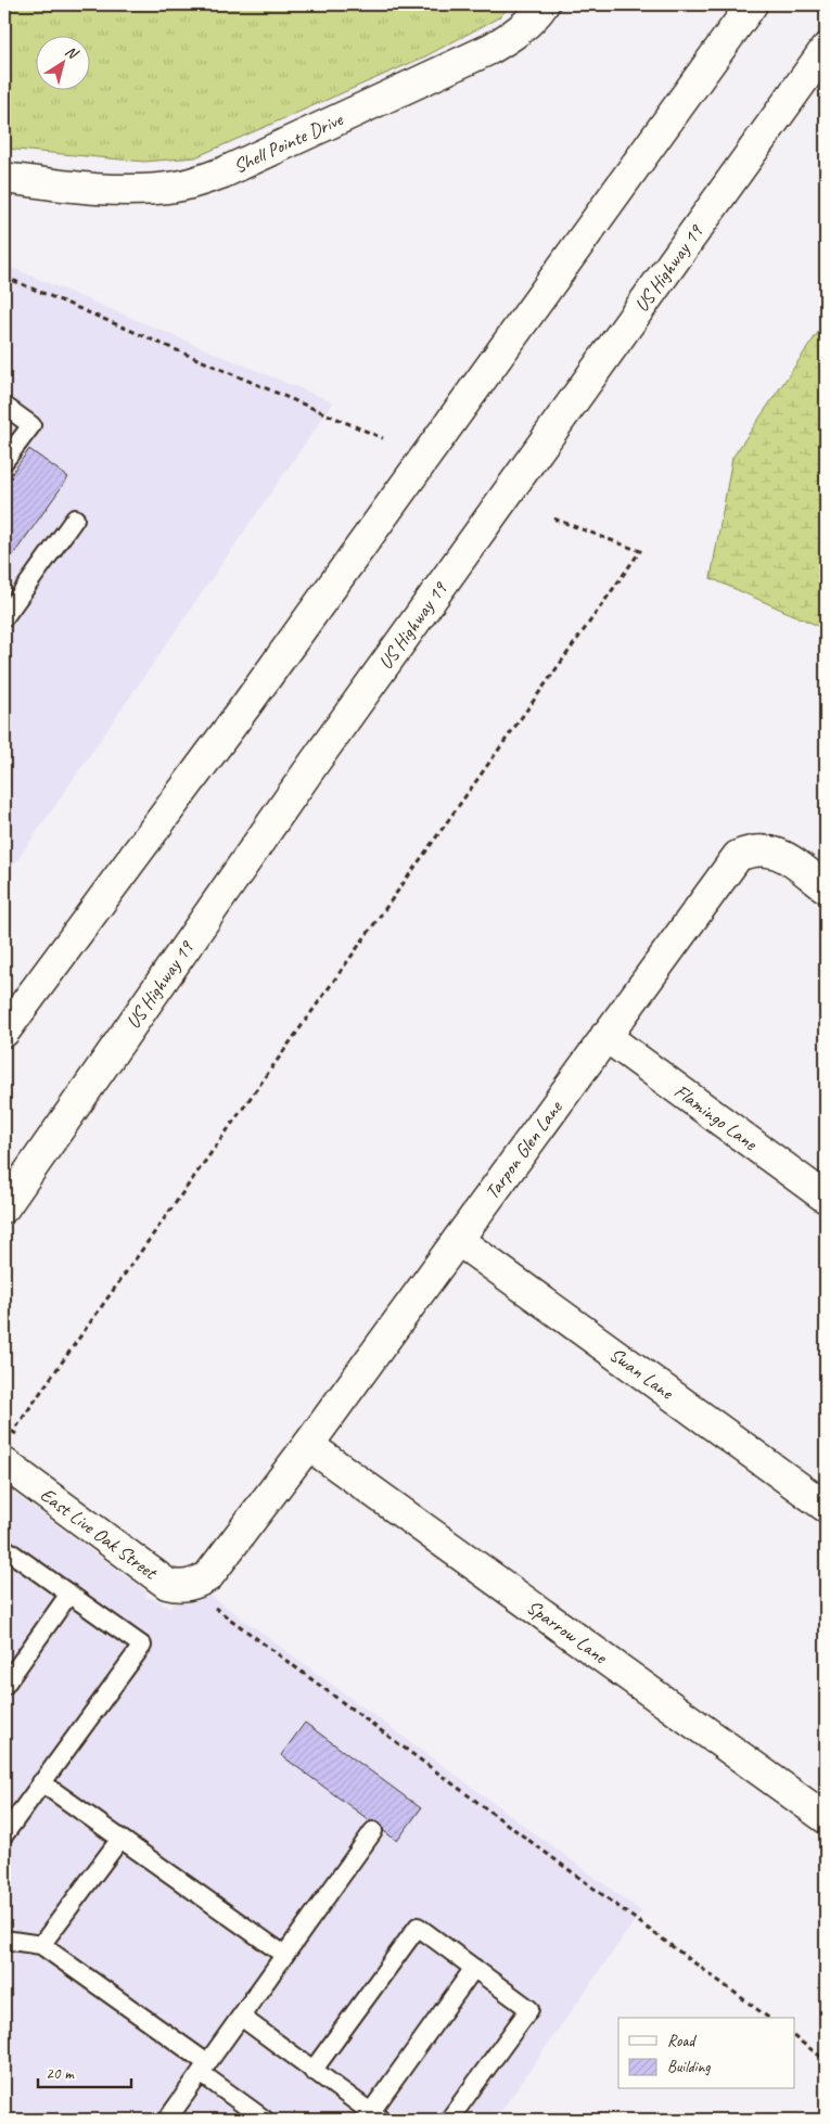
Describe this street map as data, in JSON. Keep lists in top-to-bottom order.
{
  "streets": {
    "main road": [
      "Shell Pointe Drive",
      "US Highway 19",
      "Flamingo Lane",
      "Tarpon Glen Lane",
      "Swan Lane",
      "East Live Oak Street",
      "Sparrow Lane"
    ]
  },
  "crossings": [
    ["Flamingo Lane", "Tarpon Glen Lane"],
    ["Tarpon Glen Lane", "Swan Lane"],
    ["Tarpon Glen Lane", "East Live Oak Street"],
    ["Tarpon Glen Lane", "Sparrow Lane"]
  ],
  "legend": ["Road", "Building"],
  "scale_bar": "20 m",
  "north": "top right"
}
